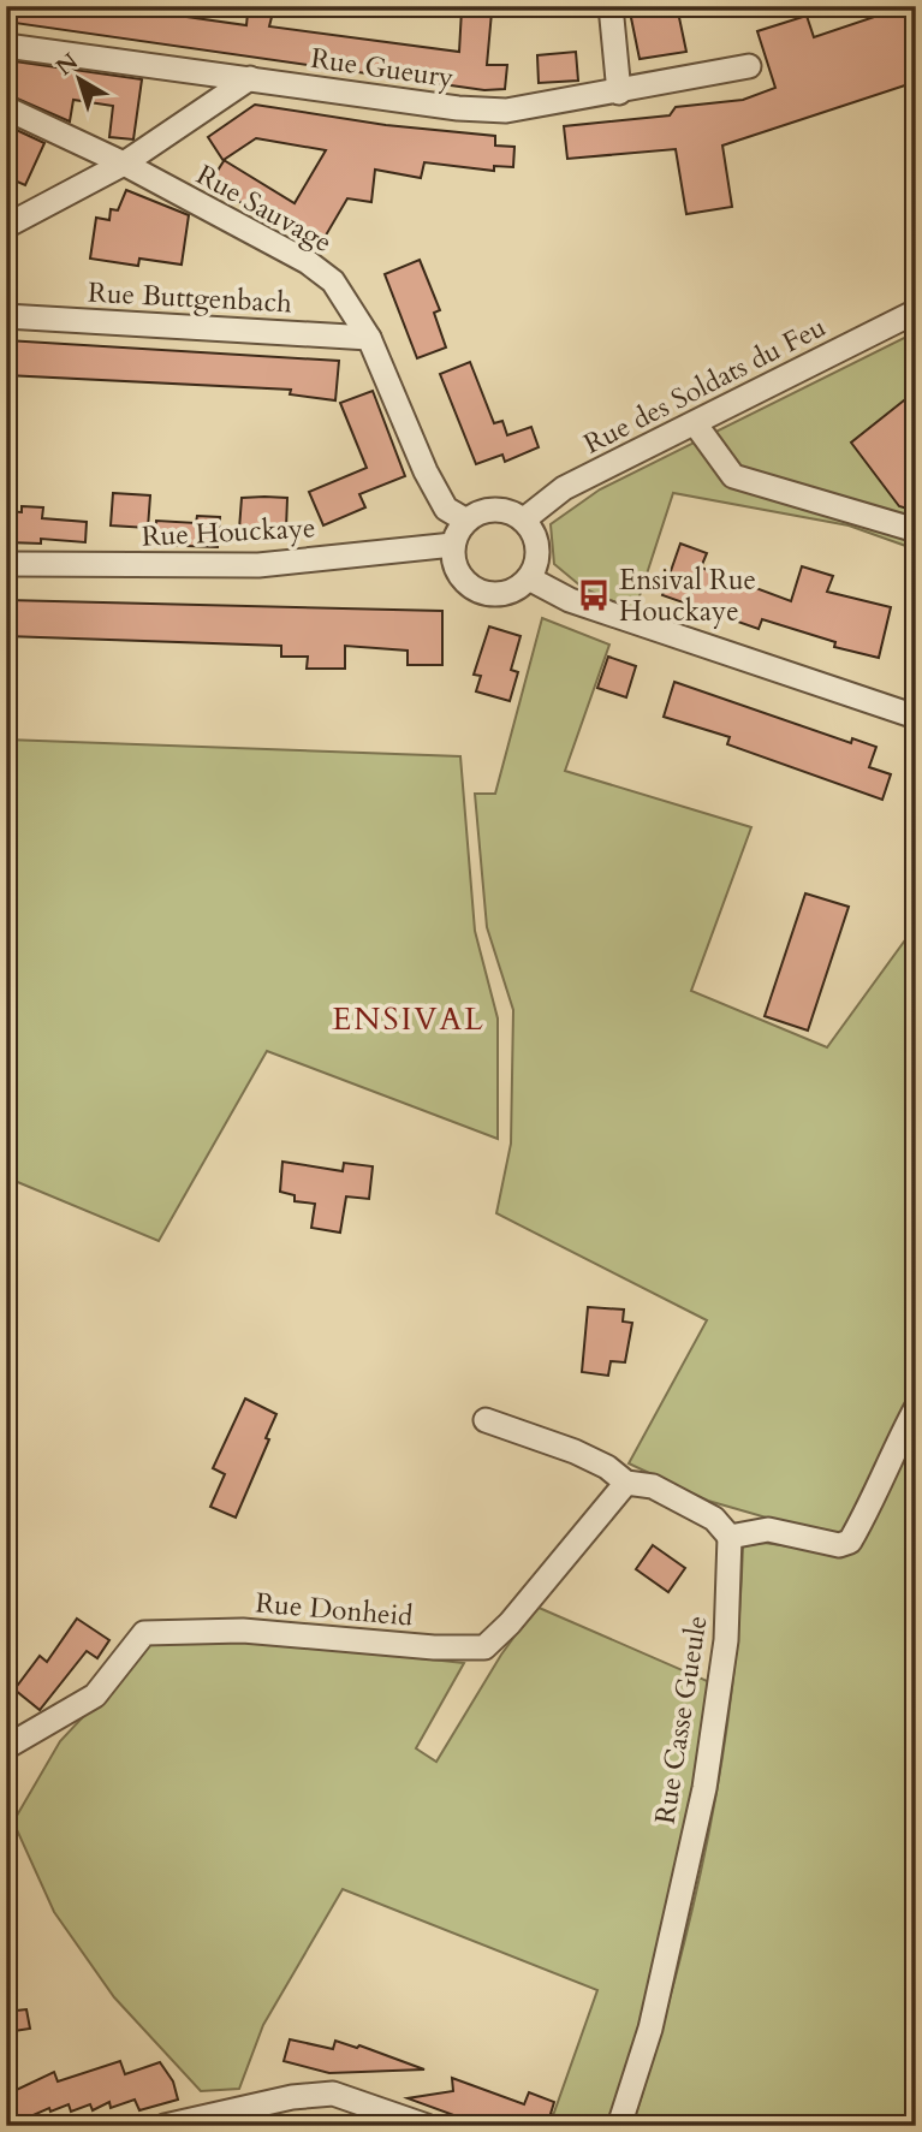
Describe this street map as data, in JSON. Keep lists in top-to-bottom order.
{
  "streets": {
    "street": [
      "Rue Gueury",
      "Rue Sauvage",
      "Rue Buttgenbach",
      "Rue des Soldats du Feu",
      "Rue Houckaye",
      "Rue Donheid",
      "Rue Casse Gueule"
    ]
  },
  "crossings": [
    ["Rue Sauvage", "Rue Buttgenbach"],
    ["Rue Sauvage", "Rue des Soldats du Feu"],
    ["Rue Sauvage", "Rue Houckaye"],
    ["Rue des Soldats du Feu", "Rue Houckaye"]
  ],
  "districts": ["ENSIVAL"],
  "places": {
    "bus stop": ["Ensival Rue Houckaye"]
  },
  "north": "top left"
}
